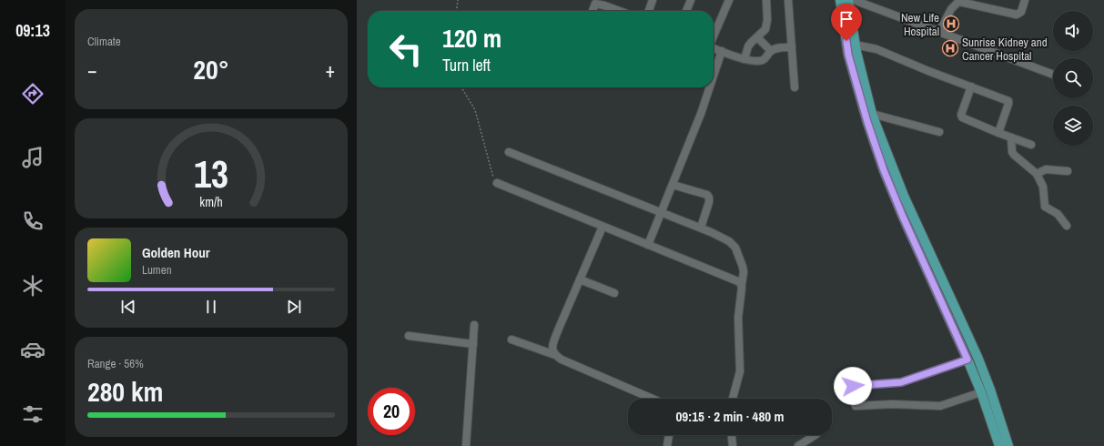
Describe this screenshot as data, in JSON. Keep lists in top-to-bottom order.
{
  "places": {
    "hospital": ["New Life Hospital", "Sunrise Kidney and Cancer Hospital"]
  },
  "page": {
    "tabs": "09:13",
    "tile": [
      "Climate",
      ["Range · 56%", "280 km"]
    ],
    "turn": ["120 m", "Turn left"],
    "heat": ["−", "20°", "+"],
    "song": ["Golden Hour", "Lumen"],
    "limit": "20",
    "trip": "09:15 · 2 min · 480 m",
    "gauge": ["13", "km/h"]
  }
}
